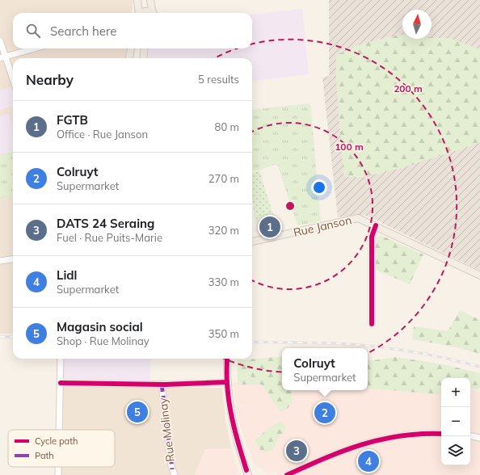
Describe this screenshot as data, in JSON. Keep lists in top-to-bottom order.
{
  "streets": {
    "main road": ["Rue Janson"],
    "street": ["Rue Molinay"]
  },
  "legend": ["Cycle path", "Path"],
  "north": "top",
  "page": {
    "search": "Search here",
    "heading": ["Nearby", "5 results"],
    "list": [
      {
        "mark": "1",
        "name": "FGTB",
        "note": "Office · Rue Janson",
        "value": "80 m"
      },
      {
        "mark": "2",
        "name": "Colruyt",
        "note": "Supermarket",
        "value": "270 m"
      },
      {
        "mark": "3",
        "name": "DATS 24 Seraing",
        "note": "Fuel · Rue Puits-Marie",
        "value": "320 m"
      },
      {
        "mark": "4",
        "name": "Lidl",
        "note": "Supermarket",
        "value": "330 m"
      },
      {
        "mark": "5",
        "name": "Magasin social",
        "note": "Shop · Rue Molinay",
        "value": "350 m"
      }
    ],
    "pins": [
      "1",
      "5",
      "2",
      "3",
      "4"
    ],
    "popup": ["Colruyt", "Supermarket"],
    "map_buttons": ["+", "−"]
  },
  "rings": ["200 m", "100 m"]
}
